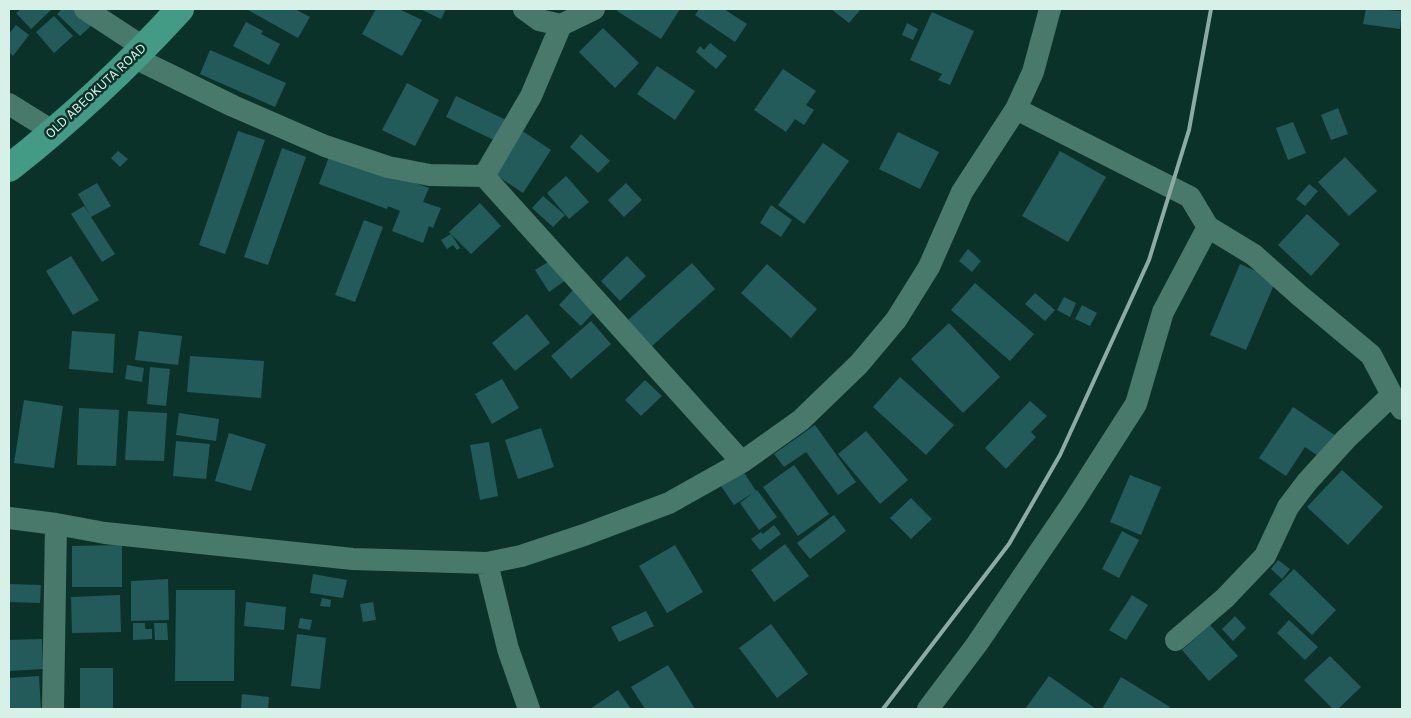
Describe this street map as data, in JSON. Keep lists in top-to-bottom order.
{
  "streets": {
    "highway": ["OLD ABEOKUTA ROAD"]
  }
}
